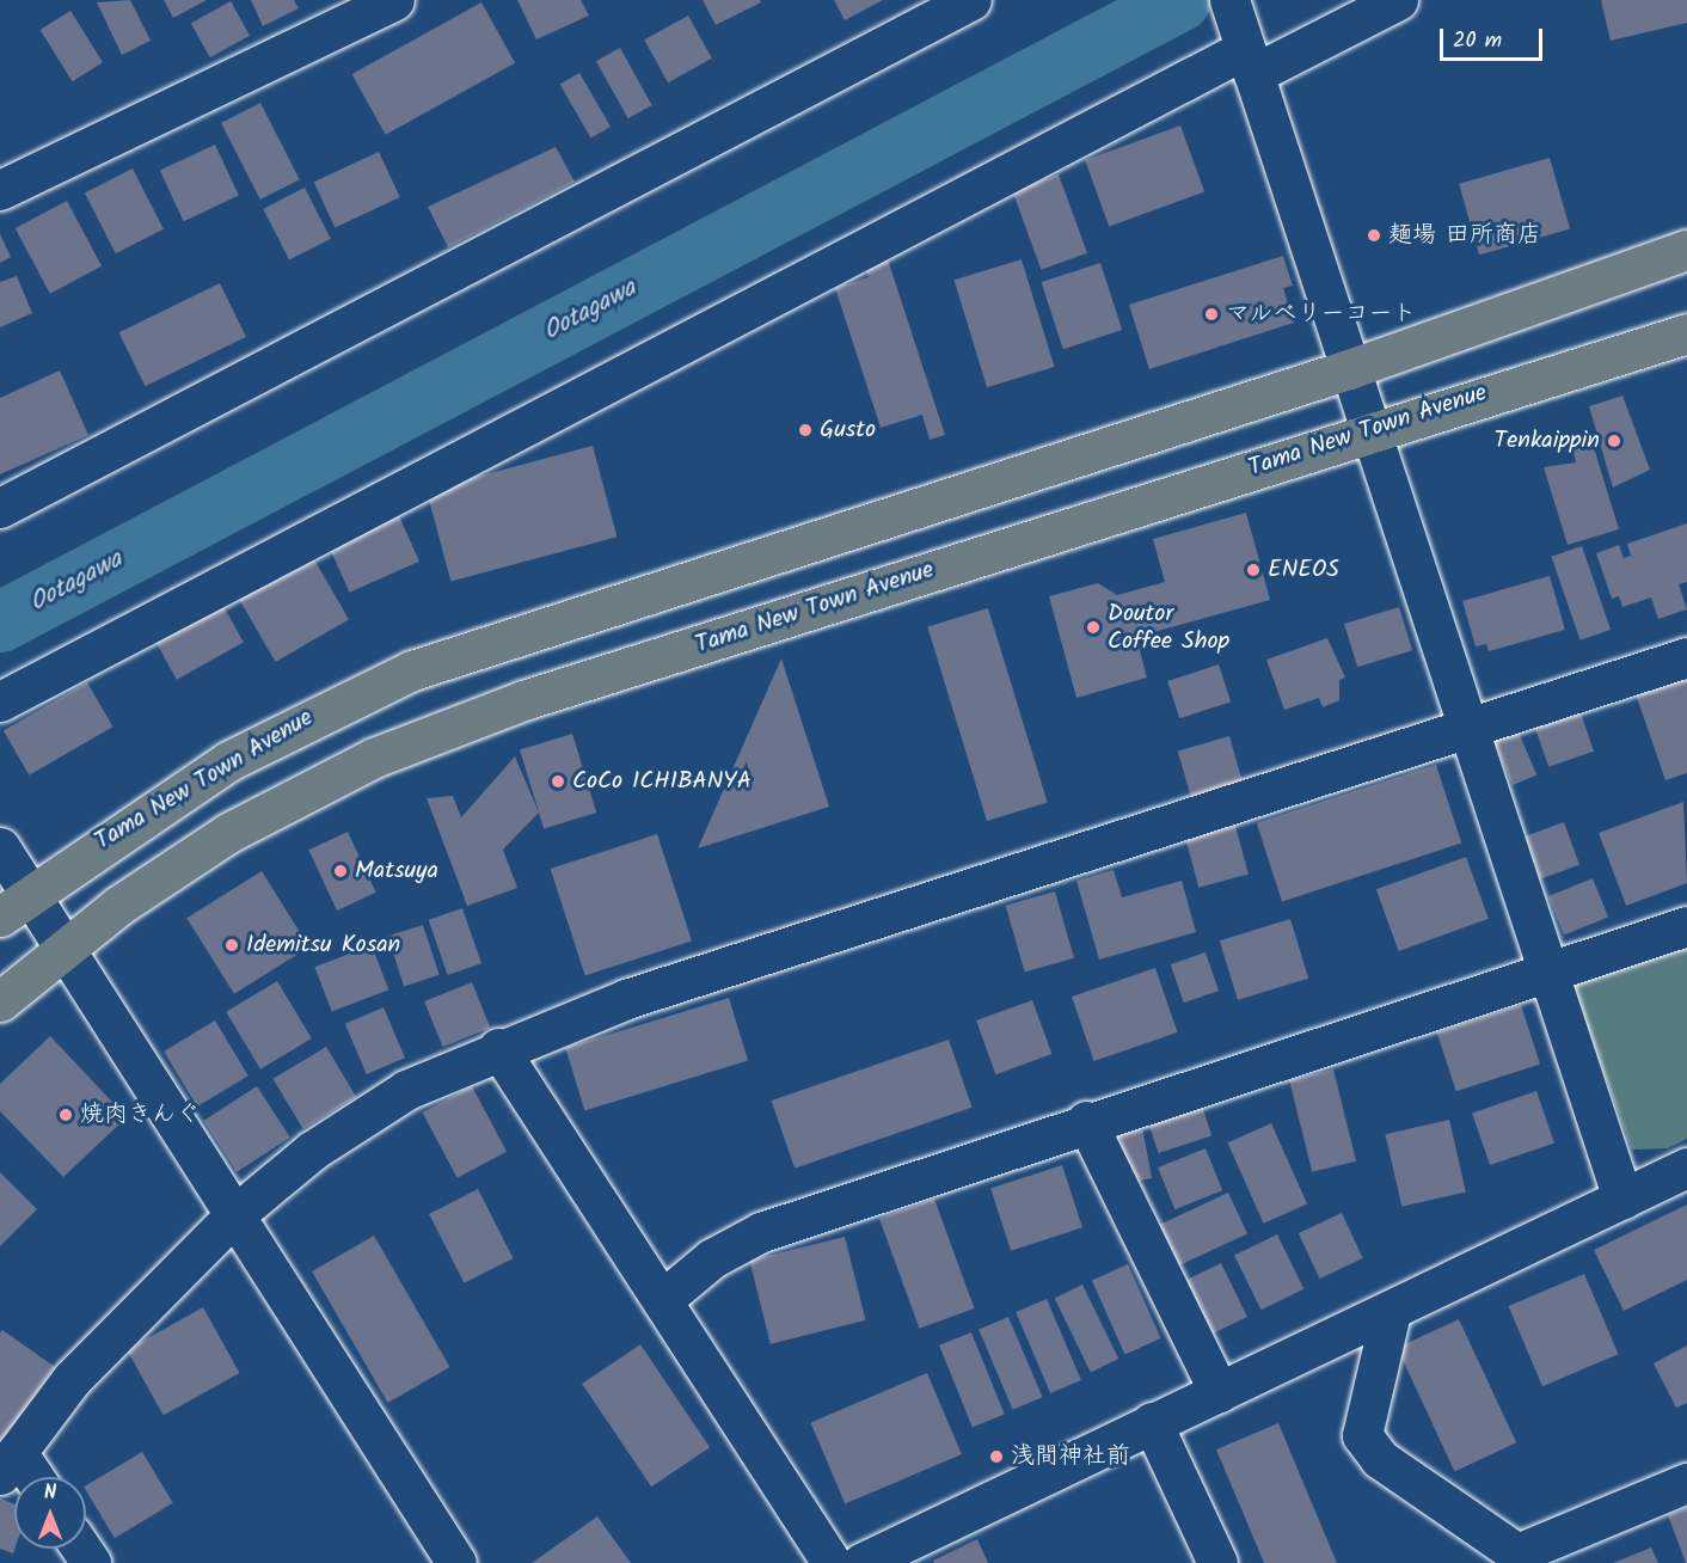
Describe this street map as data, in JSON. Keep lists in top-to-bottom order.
{
  "streets": {
    "main road": ["Tama New Town Avenue"]
  },
  "water": ["Ootagawa"],
  "places": [
    "麺場 田所商店",
    "マルベリーコート",
    "Gusto",
    "Tenkaippin",
    "ENEOS",
    "Doutor Coffee Shop",
    "CoCo ICHIBANYA",
    "Matsuya",
    "Idemitsu Kosan",
    "焼肉きんぐ",
    "浅間神社前"
  ],
  "scale_bar": "20 m",
  "north": "top"
}
